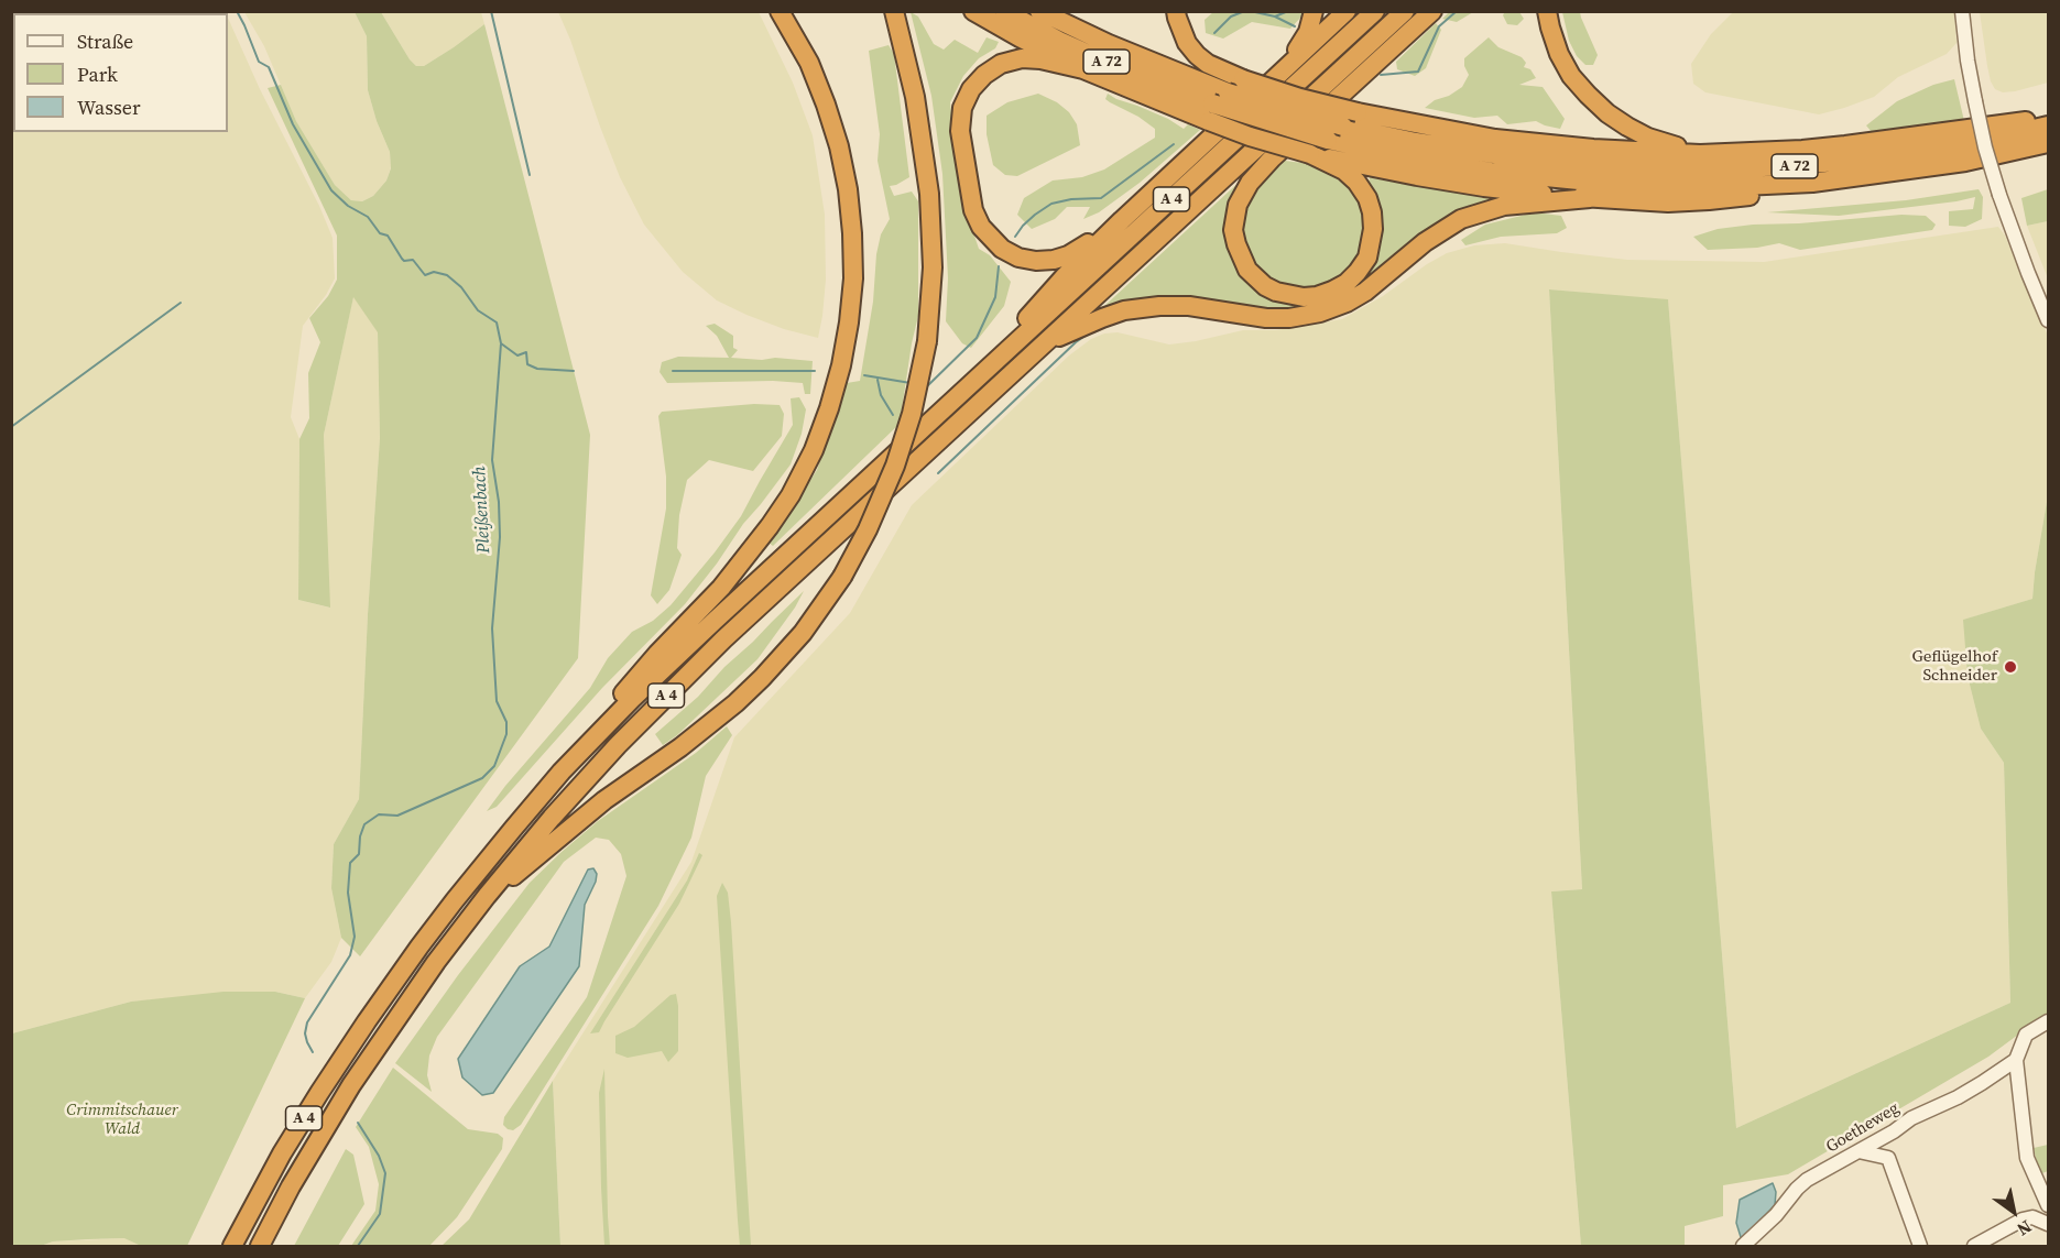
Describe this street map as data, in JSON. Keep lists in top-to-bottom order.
{
  "streets": {
    "highway": ["A 72", "A 4"],
    "street": ["Goetheweg"]
  },
  "water": ["Pleißenbach"],
  "parks": ["Crimmitschauer Wald"],
  "places": ["Geflügelhof Schneider"],
  "legend": ["Straße", "Park", "Wasser"],
  "north": "bottom right"
}
